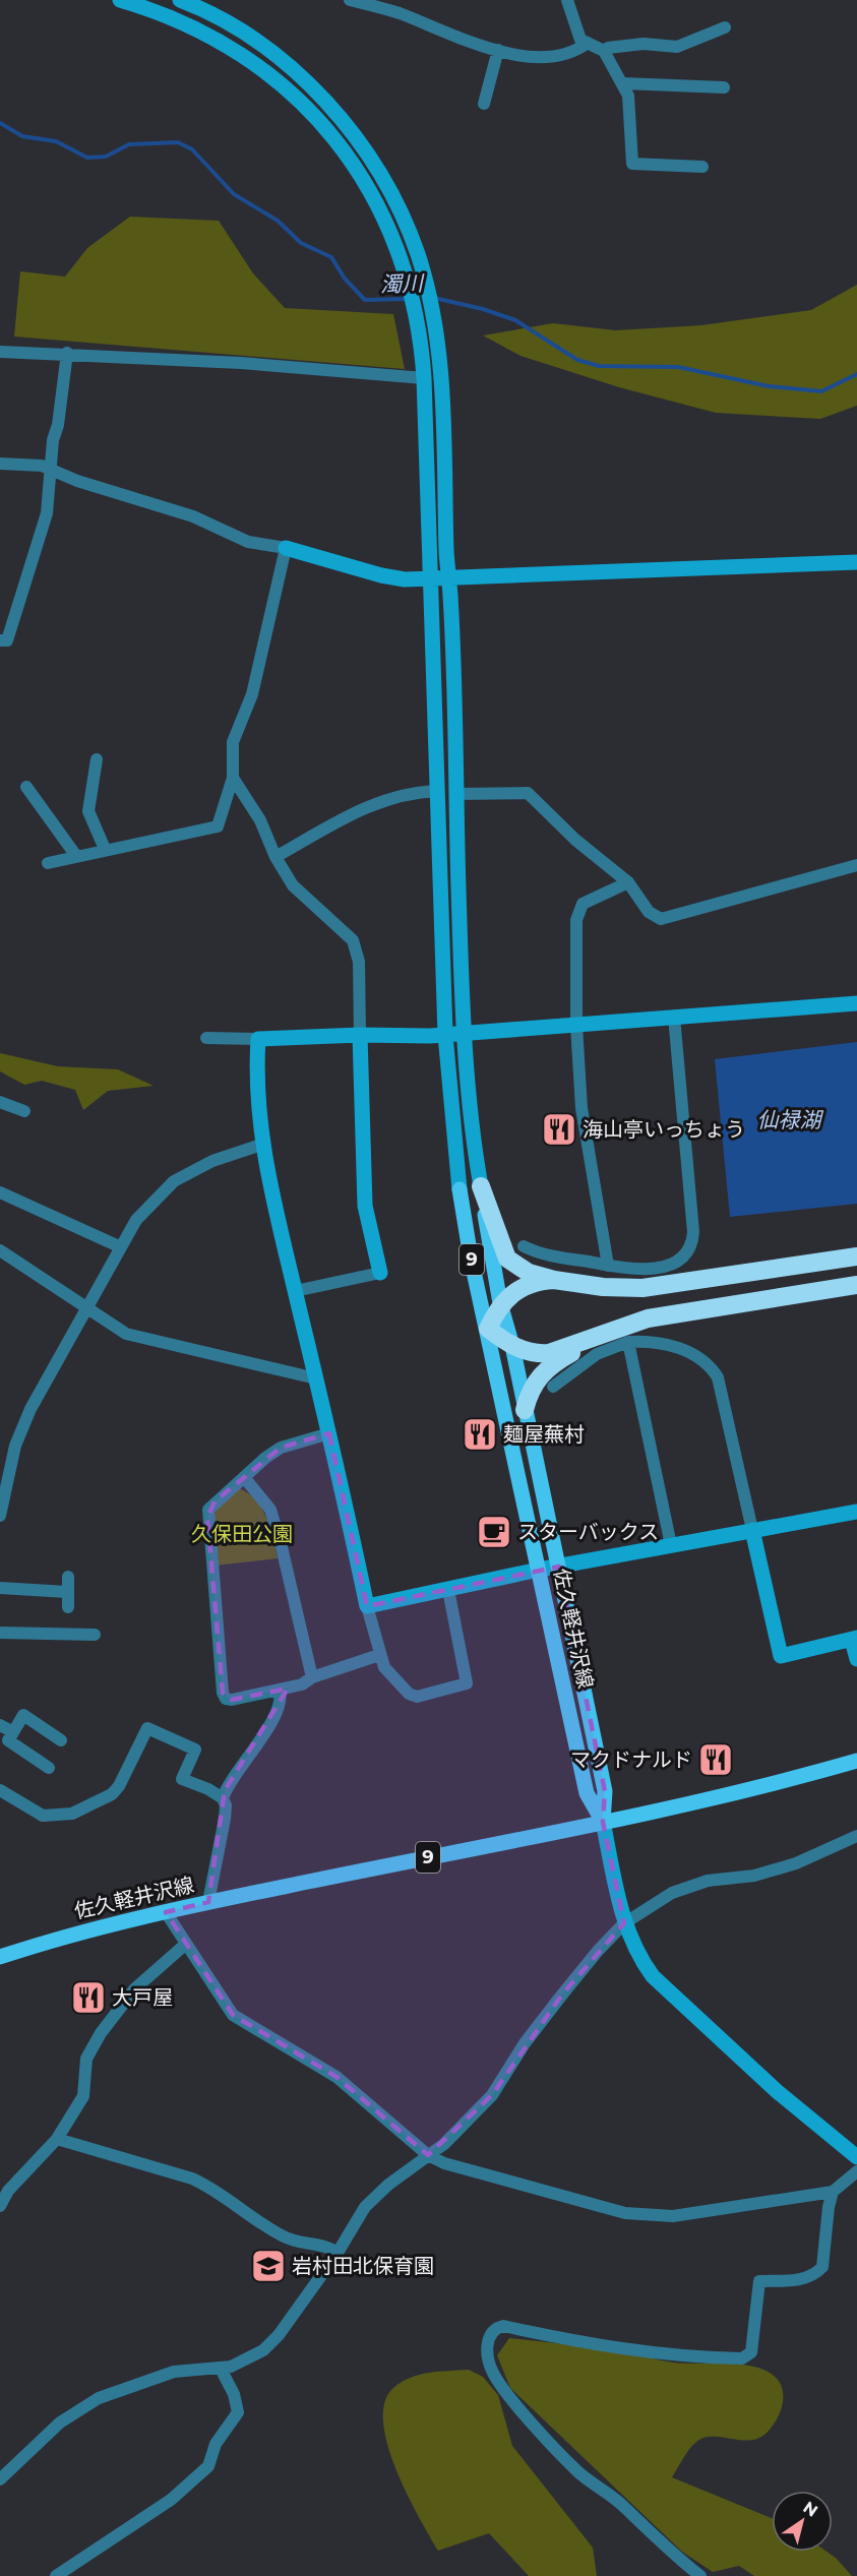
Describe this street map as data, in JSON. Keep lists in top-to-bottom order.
{
  "streets": {
    "main road": ["9", "佐久軽井沢線"]
  },
  "water": ["濁川", "仙禄湖"],
  "parks": ["久保田公園"],
  "places": {
    "restaurant": [
      "海山亭いっちょう",
      "麺屋蕪村",
      "マクドナルド",
      "大戸屋"
    ],
    "cafe": ["スターバックス"],
    "school or university": ["岩村田北保育園"]
  },
  "north": "top right"
}
